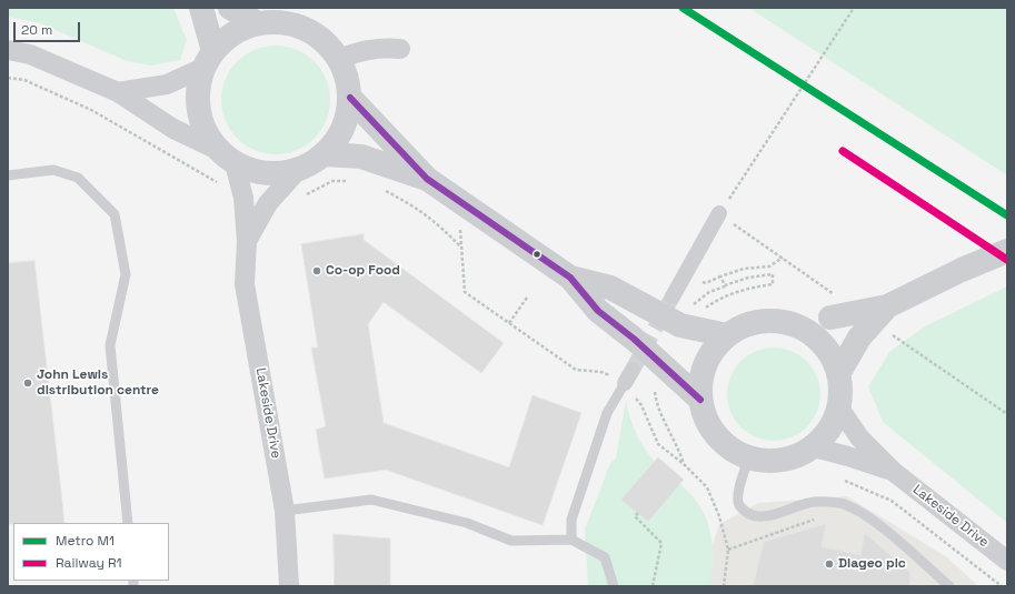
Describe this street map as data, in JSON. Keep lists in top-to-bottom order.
{
  "streets": {
    "street": ["Lakeside Drive"]
  },
  "places": ["Co-op Food", "John Lewis distribution centre", "Diageo plc"],
  "lines": ["metro line M1", "rail line R1"],
  "legend": ["Metro M1", "Railway R1"],
  "scale_bar": "20 m"
}
